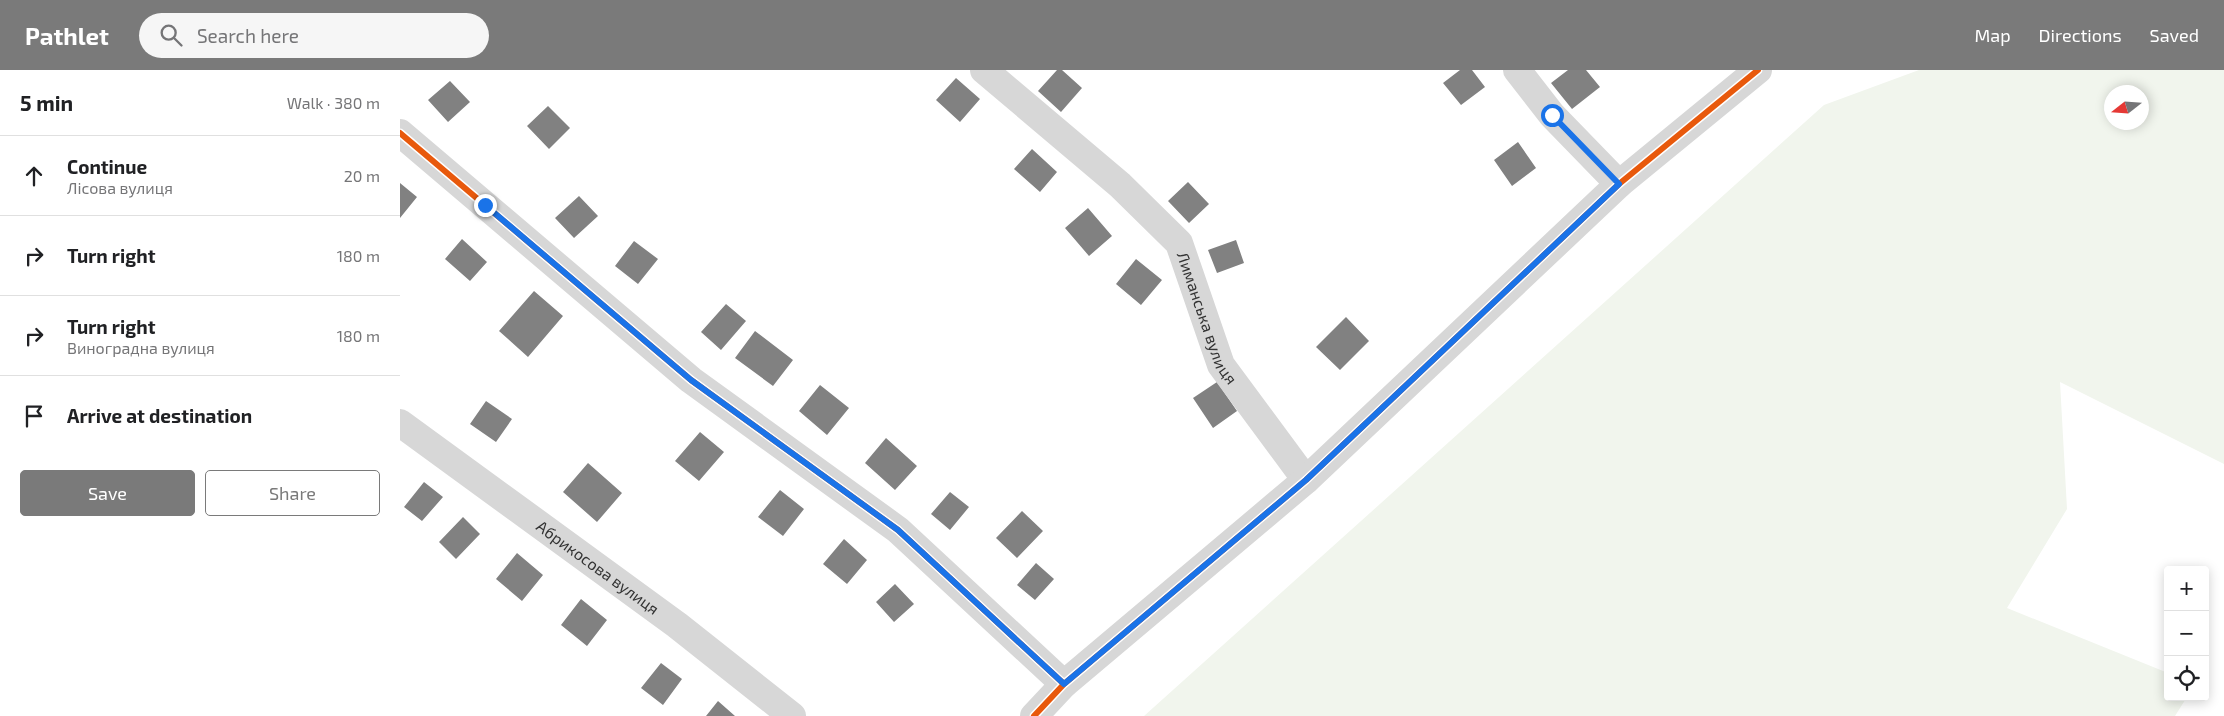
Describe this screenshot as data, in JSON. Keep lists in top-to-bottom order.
{
  "streets": {
    "street": ["Лиманська вулиця", "Абрикосова вулиця"]
  },
  "north": "left",
  "page": {
    "header": "Pathlet",
    "search": "Search here",
    "nav": ["Map", "Directions", "Saved"],
    "heading": ["5 min", "Walk · 380 m"],
    "list": [
      ["Continue", "Лісова вулиця", "20 m"],
      ["Turn right", "180 m"],
      ["Turn right", "Виноградна вулиця", "180 m"],
      "Arrive at destination"
    ],
    "buttons": ["Save", "Share"],
    "map_buttons": ["+", "−"]
  }
}
